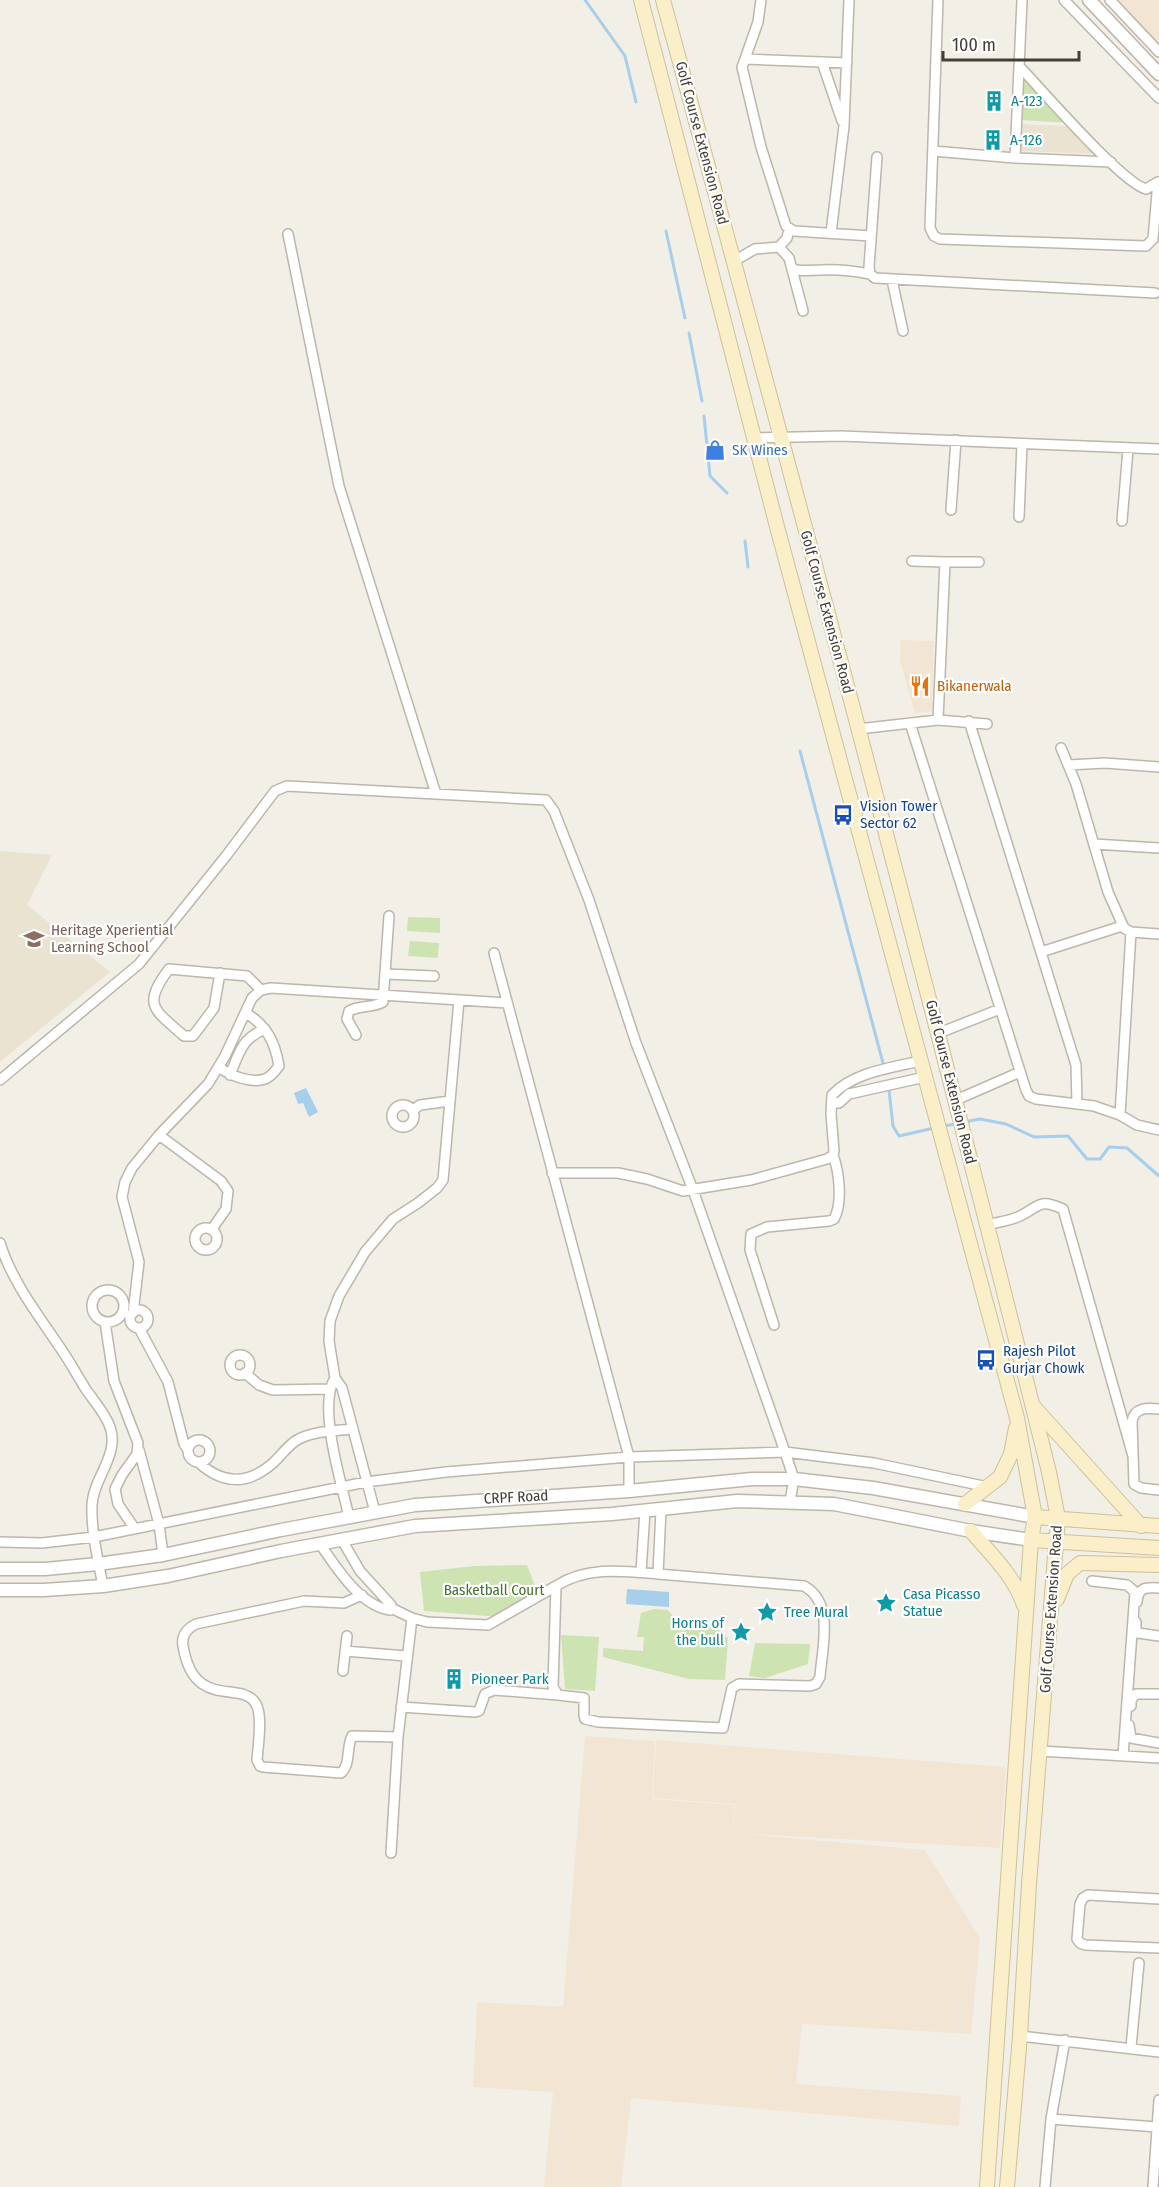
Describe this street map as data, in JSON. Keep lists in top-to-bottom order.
{
  "streets": {
    "main road": ["Golf Course Extension Road"],
    "street": ["CRPF Road"]
  },
  "crossings": [
    ["Golf Course Extension Road", "CRPF Road"]
  ],
  "parks": ["Basketball Court"],
  "places": {
    "building": ["A-123", "A-126", "Pioneer Park"],
    "shop": ["SK Wines"],
    "restaurant": ["Bikanerwala"],
    "bus stop": ["Vision Tower Sector 62", "Rajesh Pilot Gurjar Chowk"],
    "school or university": ["Heritage Xperiential Learning School"],
    "place": ["Casa Picasso Statue", "Tree Mural", "Horns of the bull"]
  },
  "scale_bar": "100 m"
}
